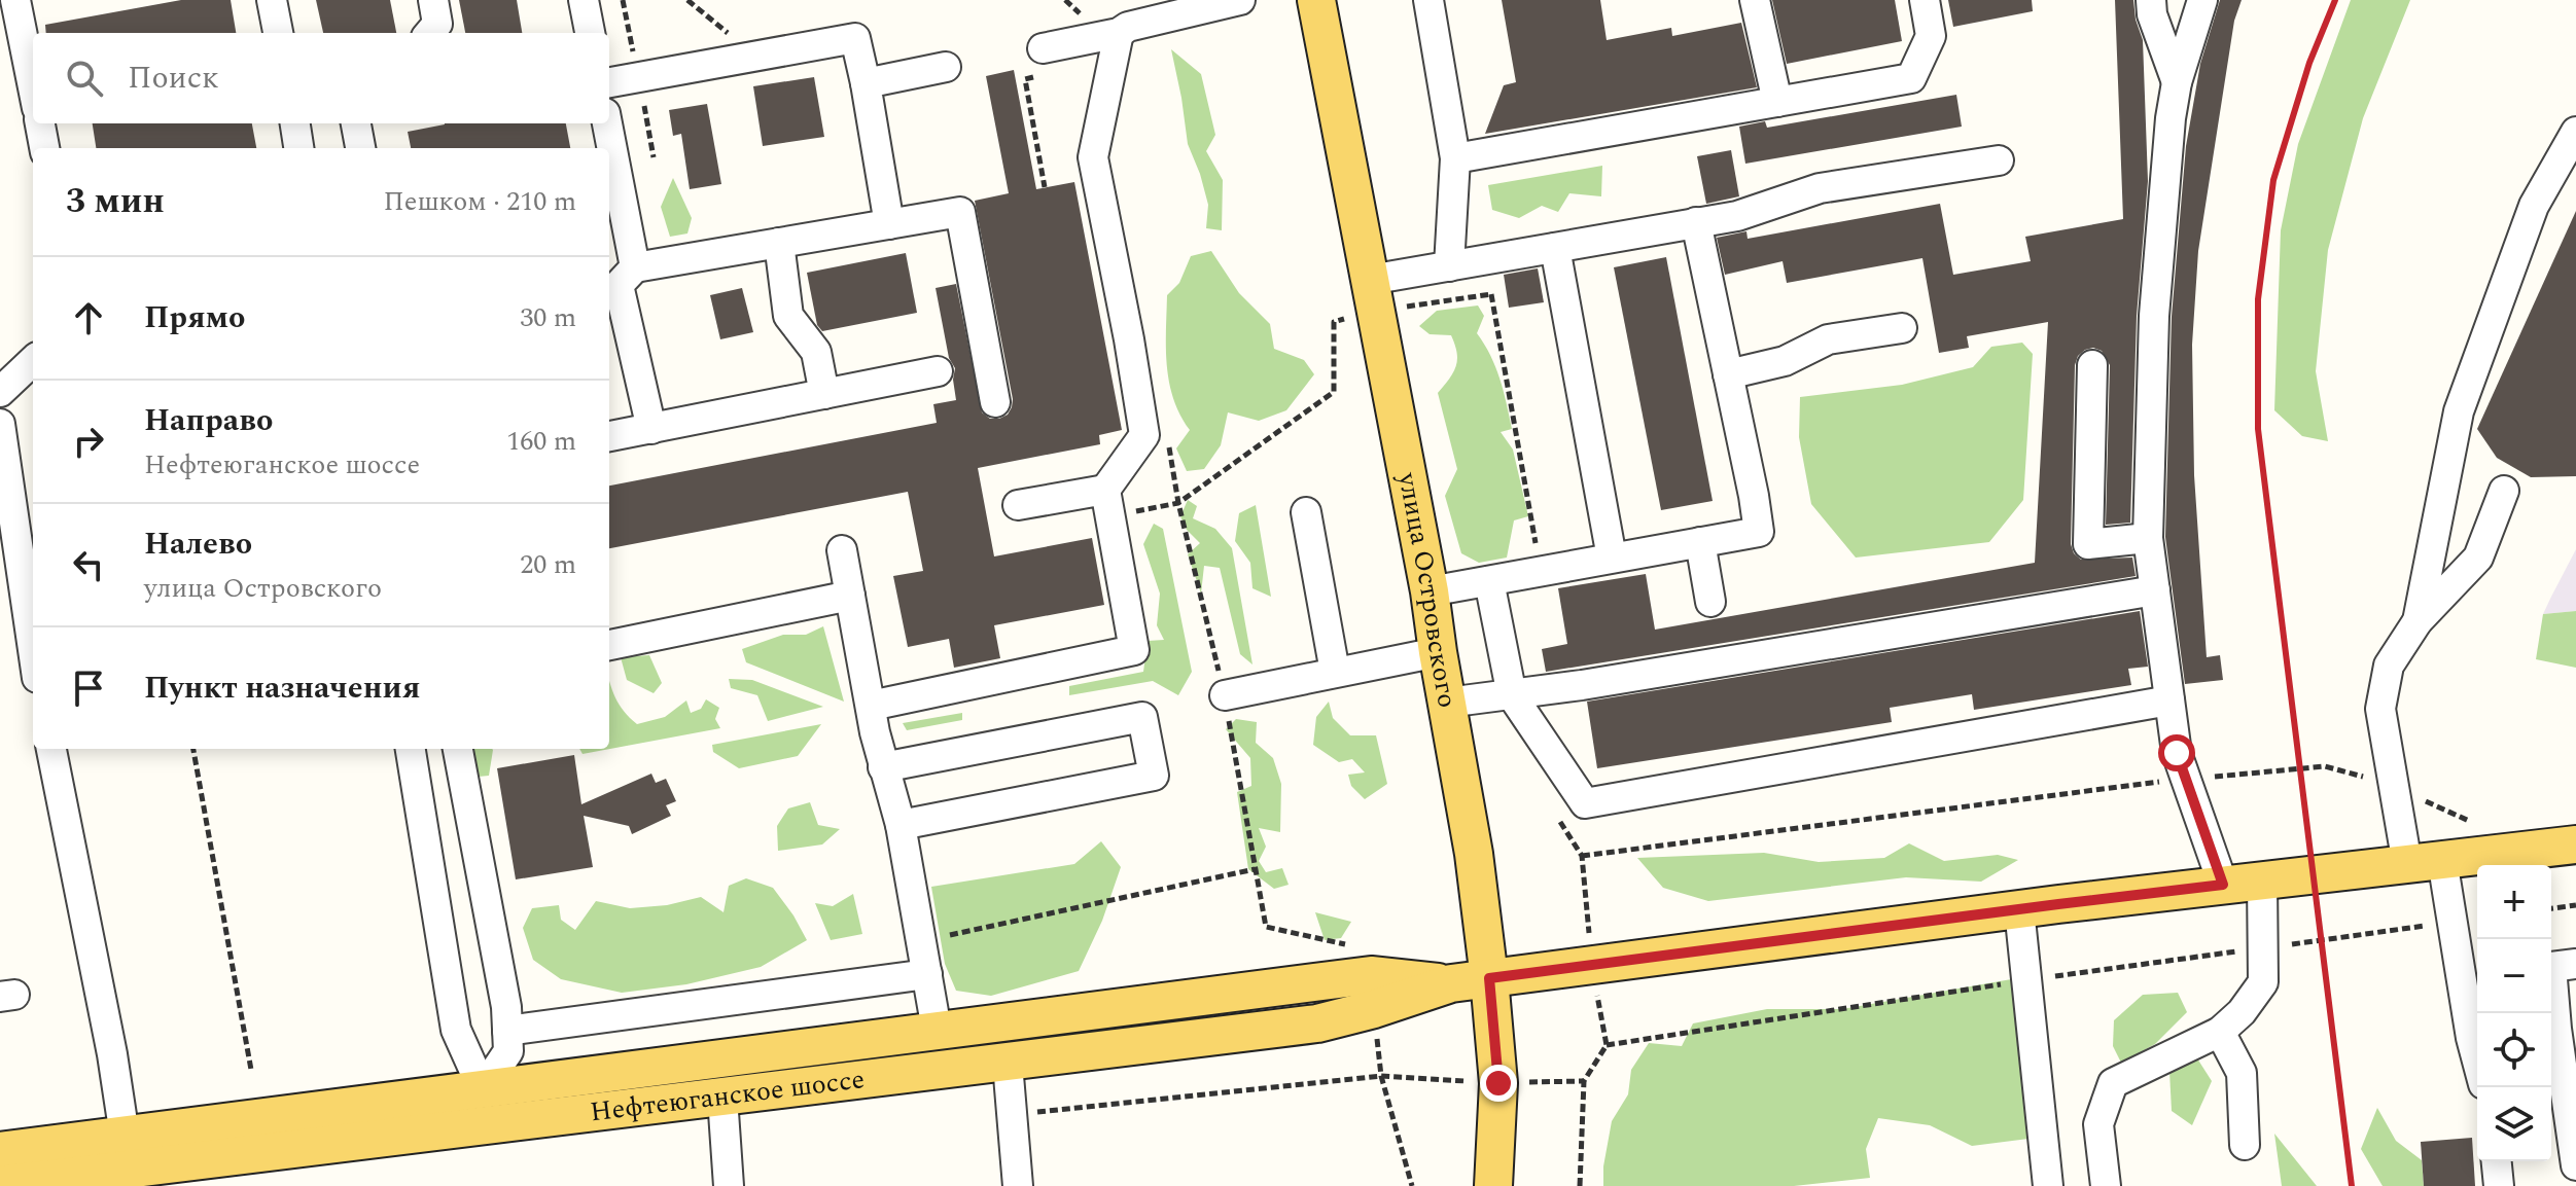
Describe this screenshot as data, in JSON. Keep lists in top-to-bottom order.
{
  "streets": {
    "main road": ["улица Островского", "Нефтеюганское шоссе"]
  },
  "crossings": [
    ["улица Островского", "Нефтеюганское шоссе"]
  ],
  "page": {
    "search": "Поиск",
    "heading": ["3 мин", "Пешком · 210 m"],
    "list": [
      ["Прямо", "30 m"],
      ["Направо", "Нефтеюганское шоссе", "160 m"],
      ["Налево", "улица Островского", "20 m"],
      "Пункт назначения"
    ],
    "map_buttons": ["+", "−"]
  }
}
